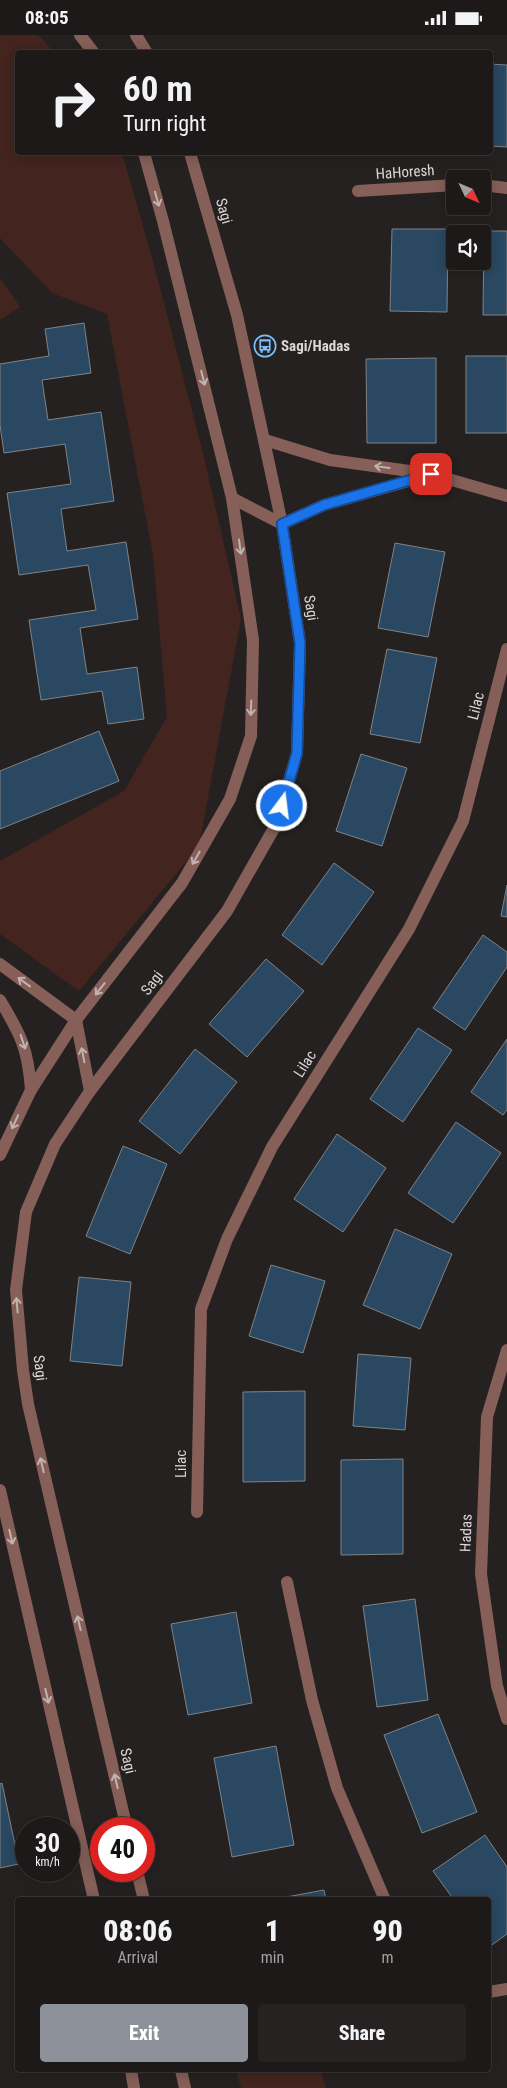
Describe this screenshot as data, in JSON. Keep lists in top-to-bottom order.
{
  "streets": {
    "street": [
      "HaHoresh",
      "Sagi",
      "Lilac",
      "Hadas"
    ]
  },
  "places": {
    "bus stop": ["Sagi/Hadas"]
  },
  "north": "bottom right",
  "page": {
    "status": "08:05",
    "turn": ["60 m", "Turn right"],
    "speed": "30 km/h",
    "limit": "40",
    "eta": [
      "08:06",
      "Arrival",
      "1",
      "min",
      "90",
      "m"
    ],
    "buttons": ["Exit", "Share"]
  }
}
